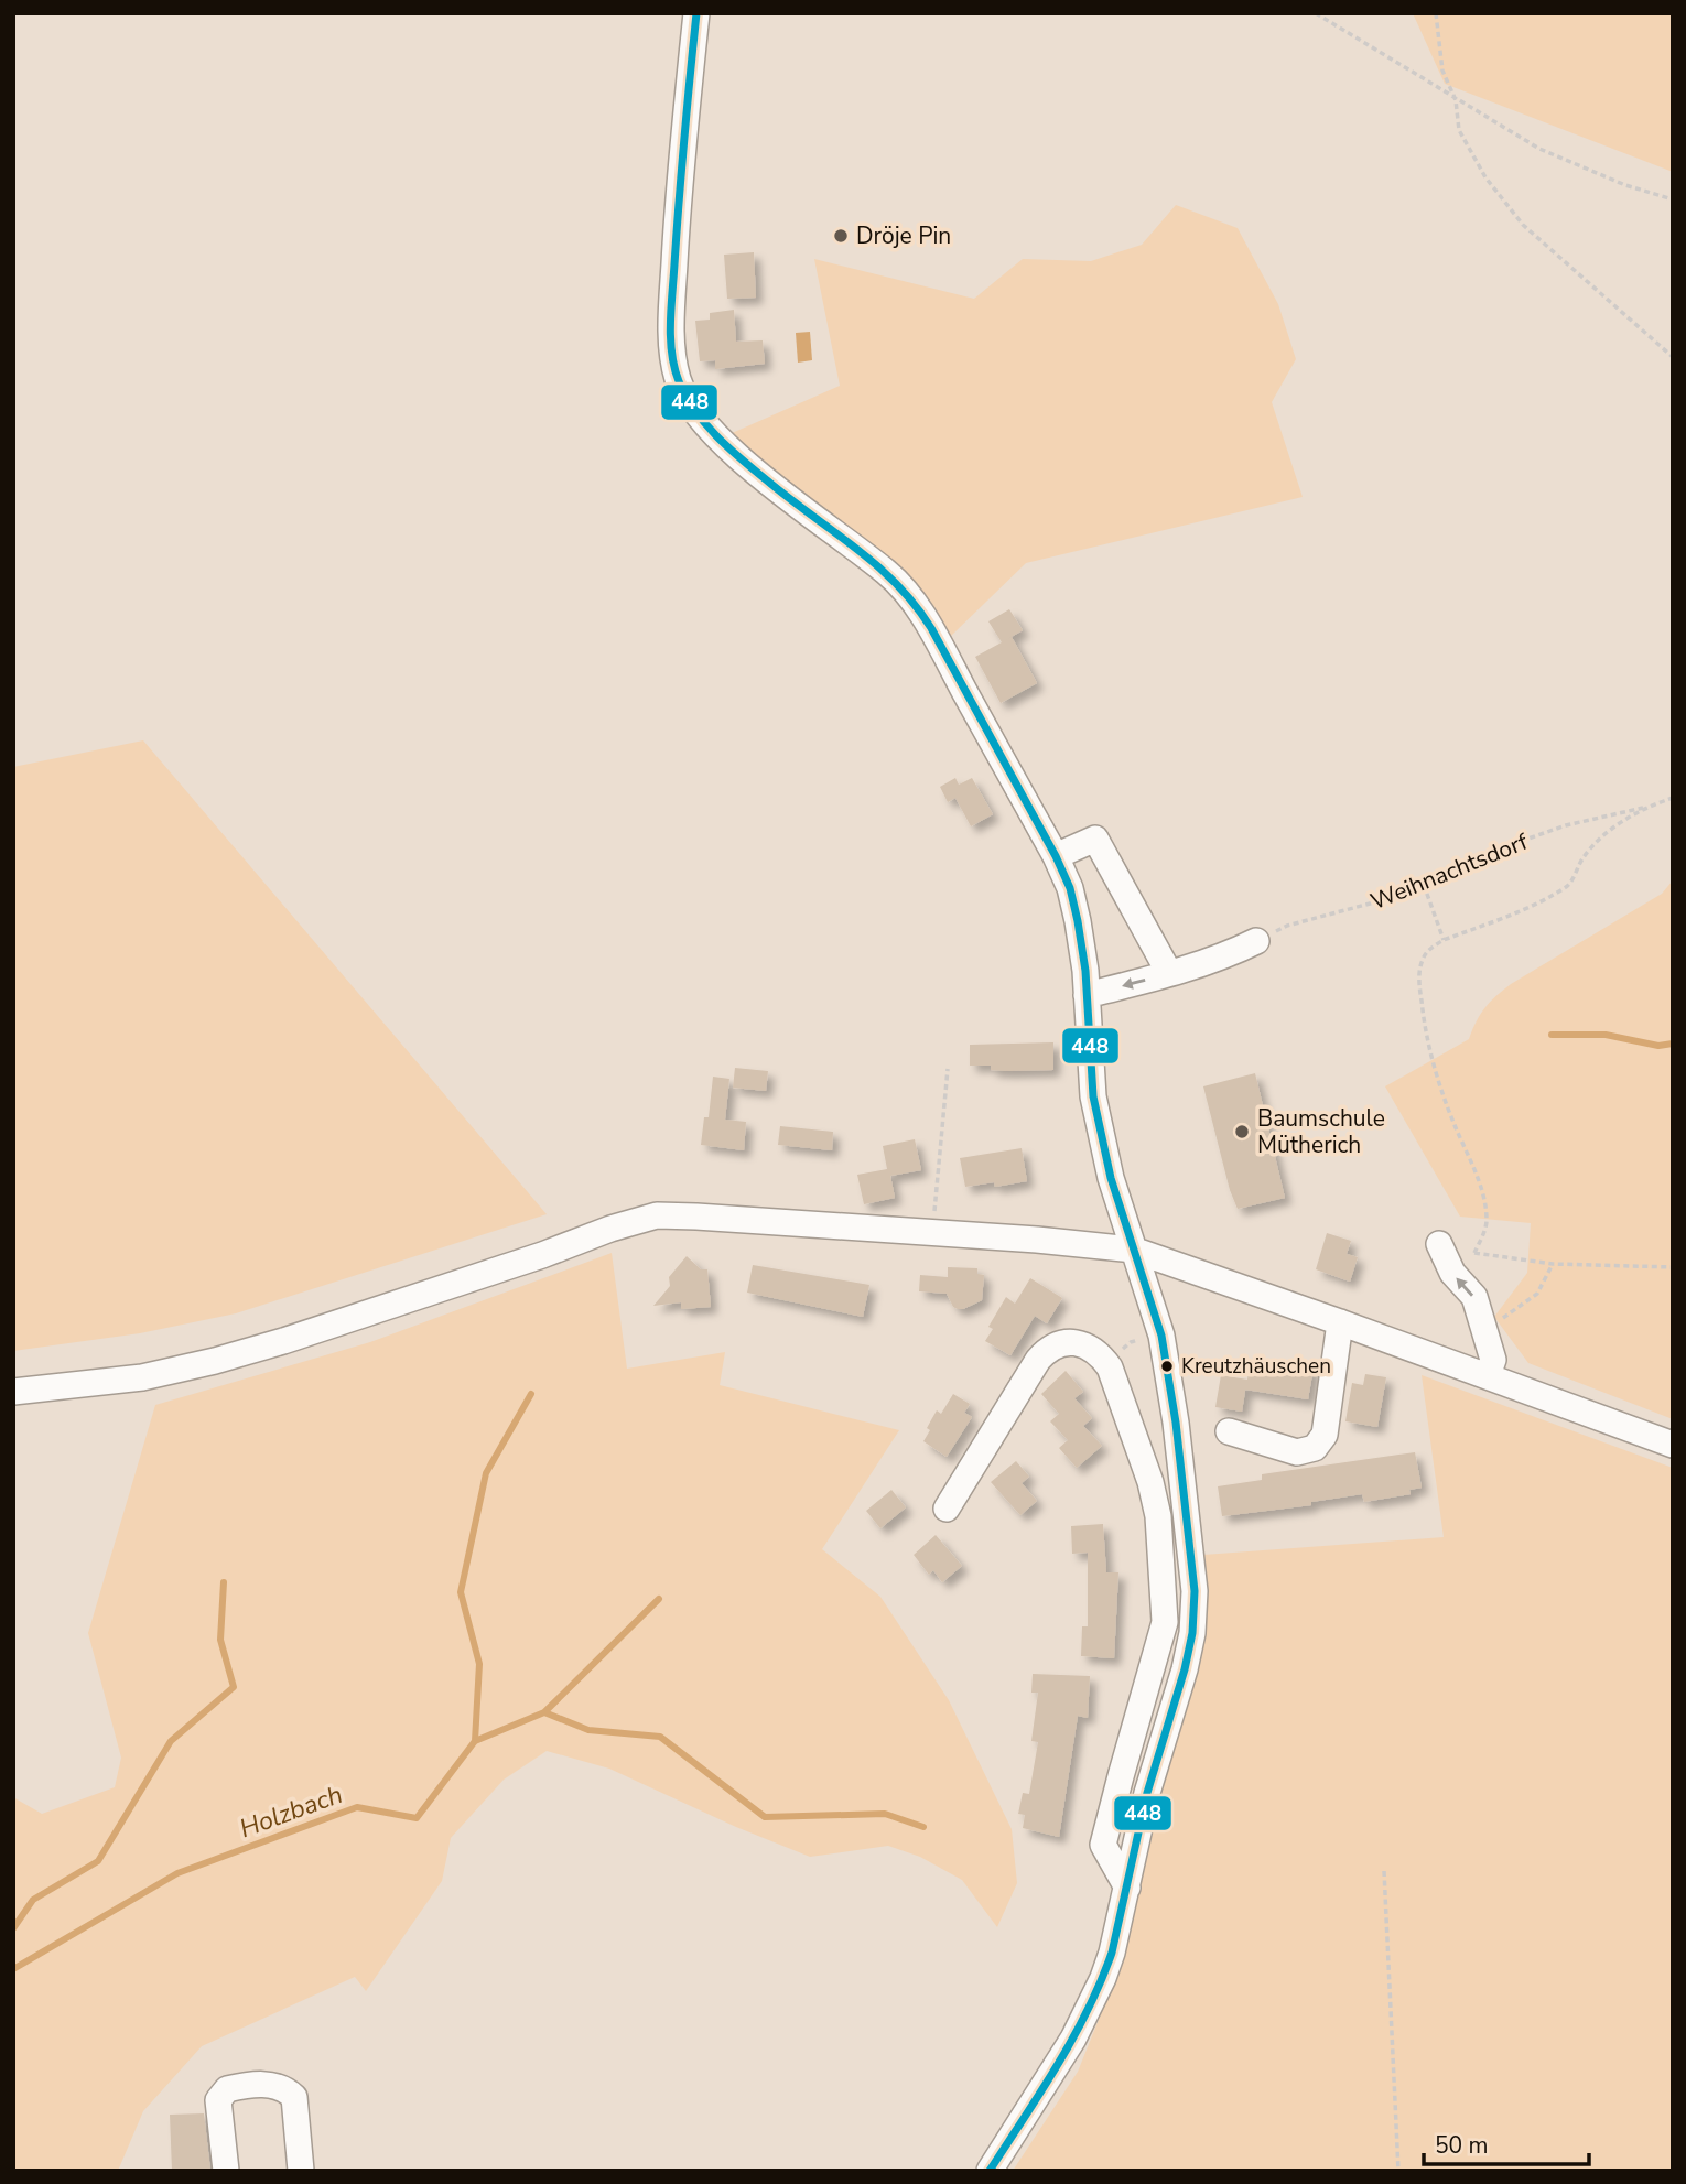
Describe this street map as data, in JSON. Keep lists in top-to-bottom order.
{
  "streets": {
    "path": ["Weihnachtsdorf"]
  },
  "water": ["Holzbach"],
  "places": ["Dröje Pin", "Baumschule Mütherich", "Kreutzhäuschen"],
  "lines": ["transit line 448"],
  "scale_bar": "50 m"
}
